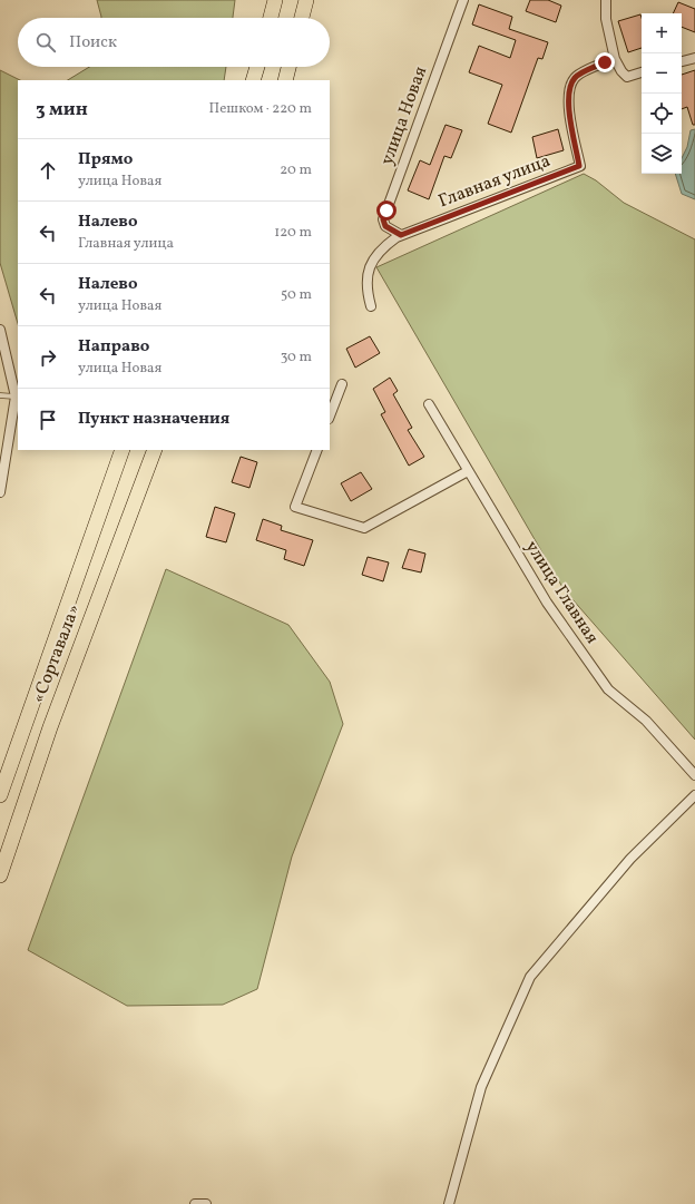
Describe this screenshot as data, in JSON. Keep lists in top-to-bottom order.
{
  "streets": {
    "highway": ["«Сортавала»"],
    "street": ["улица Новая", "Главная улица", "улица Главная"]
  },
  "crossings": [
    ["улица Новая", "Главная улица"]
  ],
  "page": {
    "map_buttons": ["+", "−"],
    "search": "Поиск",
    "heading": ["3 мин", "Пешком · 220 m"],
    "list": [
      ["Прямо", "улица Новая", "20 m"],
      ["Налево", "Главная улица", "120 m"],
      ["Налево", "улица Новая", "50 m"],
      ["Направо", "улица Новая", "30 m"],
      "Пункт назначения"
    ]
  }
}
